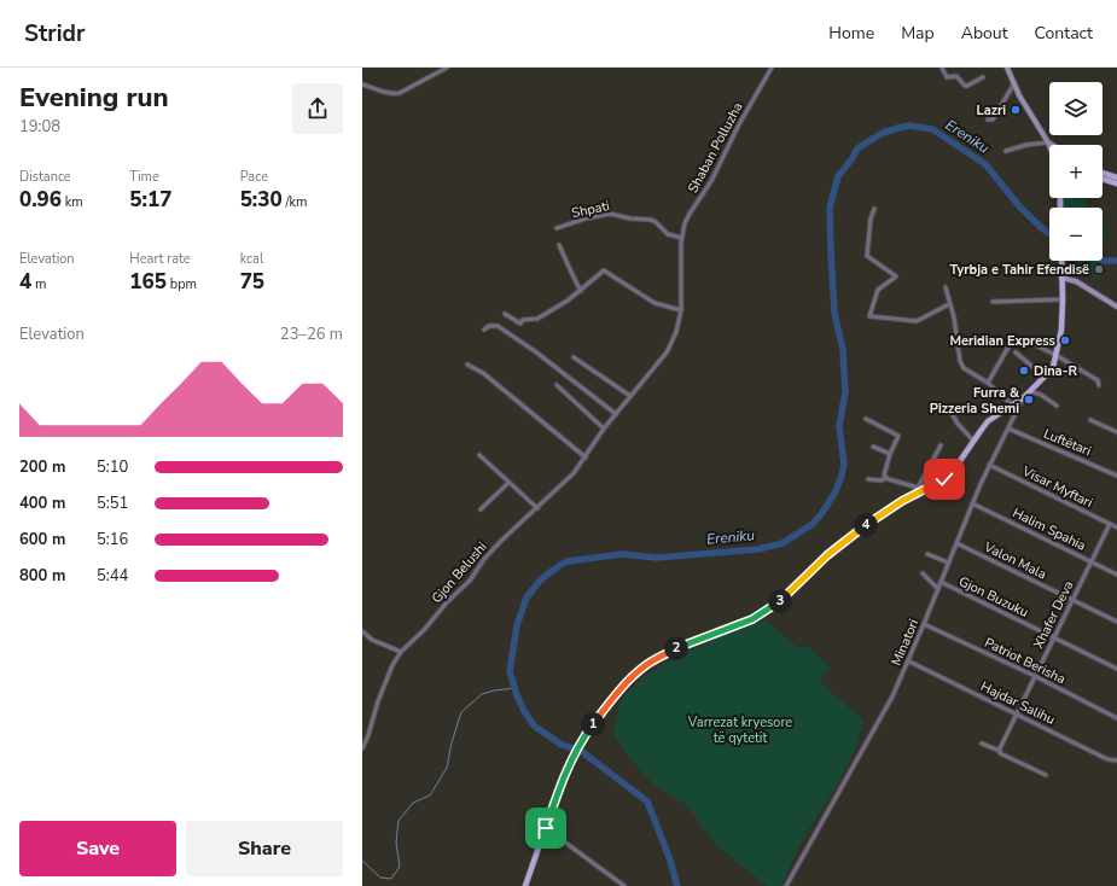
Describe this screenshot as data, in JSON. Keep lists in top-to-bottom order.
{
  "streets": {
    "street": [
      "Shaban Polluzha",
      "Shpati",
      "Luftëtari",
      "Visar Myftari",
      "Halim Spahia",
      "Valon Mala",
      "Gjon Belushi",
      "Gjon Buzuku",
      "Xhafer Deva",
      "Minatori",
      "Patriot Berisha",
      "Hajdar Salihu"
    ]
  },
  "crossings": [
    ["Shaban Polluzha", "Shpati"],
    ["Shaban Polluzha", "Gjon Belushi"],
    ["Shpati", "Gjon Belushi"],
    ["Luftëtari", "Minatori"],
    ["Visar Myftari", "Xhafer Deva"],
    ["Visar Myftari", "Minatori"],
    ["Halim Spahia", "Xhafer Deva"],
    ["Halim Spahia", "Minatori"],
    ["Valon Mala", "Xhafer Deva"],
    ["Valon Mala", "Minatori"],
    ["Gjon Buzuku", "Xhafer Deva"],
    ["Gjon Buzuku", "Minatori"],
    ["Xhafer Deva", "Patriot Berisha"],
    ["Xhafer Deva", "Hajdar Salihu"],
    ["Minatori", "Patriot Berisha"],
    ["Minatori", "Hajdar Salihu"]
  ],
  "water": ["Ereniku"],
  "parks": ["Varrezat kryesore të qytetit"],
  "places": [
    "Lazri",
    "Tyrbja e Tahir Efendisë",
    "Meridian Express",
    "Dina-R",
    "Furra & Pizzeria Shemi"
  ],
  "page": {
    "header": "Stridr",
    "nav": [
      "Home",
      "Map",
      "About",
      "Contact"
    ],
    "heading": ["Evening run", "19:08"],
    "map_buttons": ["+", "−"],
    "stats": [
      ["Distance", "0.96 km"],
      ["Time", "5:17"],
      ["Pace", "5:30 /km"],
      ["Elevation", "4 m"],
      ["Heart rate", "165 bpm"],
      ["kcal", "75"]
    ],
    "chart": ["Elevation", "23–26 m"],
    "list": [
      {
        "name": "200 m",
        "note": "5:10"
      },
      {
        "name": "400 m",
        "note": "5:51"
      },
      {
        "name": "600 m",
        "note": "5:16"
      },
      {
        "name": "800 m",
        "note": "5:44"
      }
    ],
    "pins": [
      "4",
      "3",
      "2",
      "1"
    ],
    "buttons": ["Save", "Share"]
  }
}
